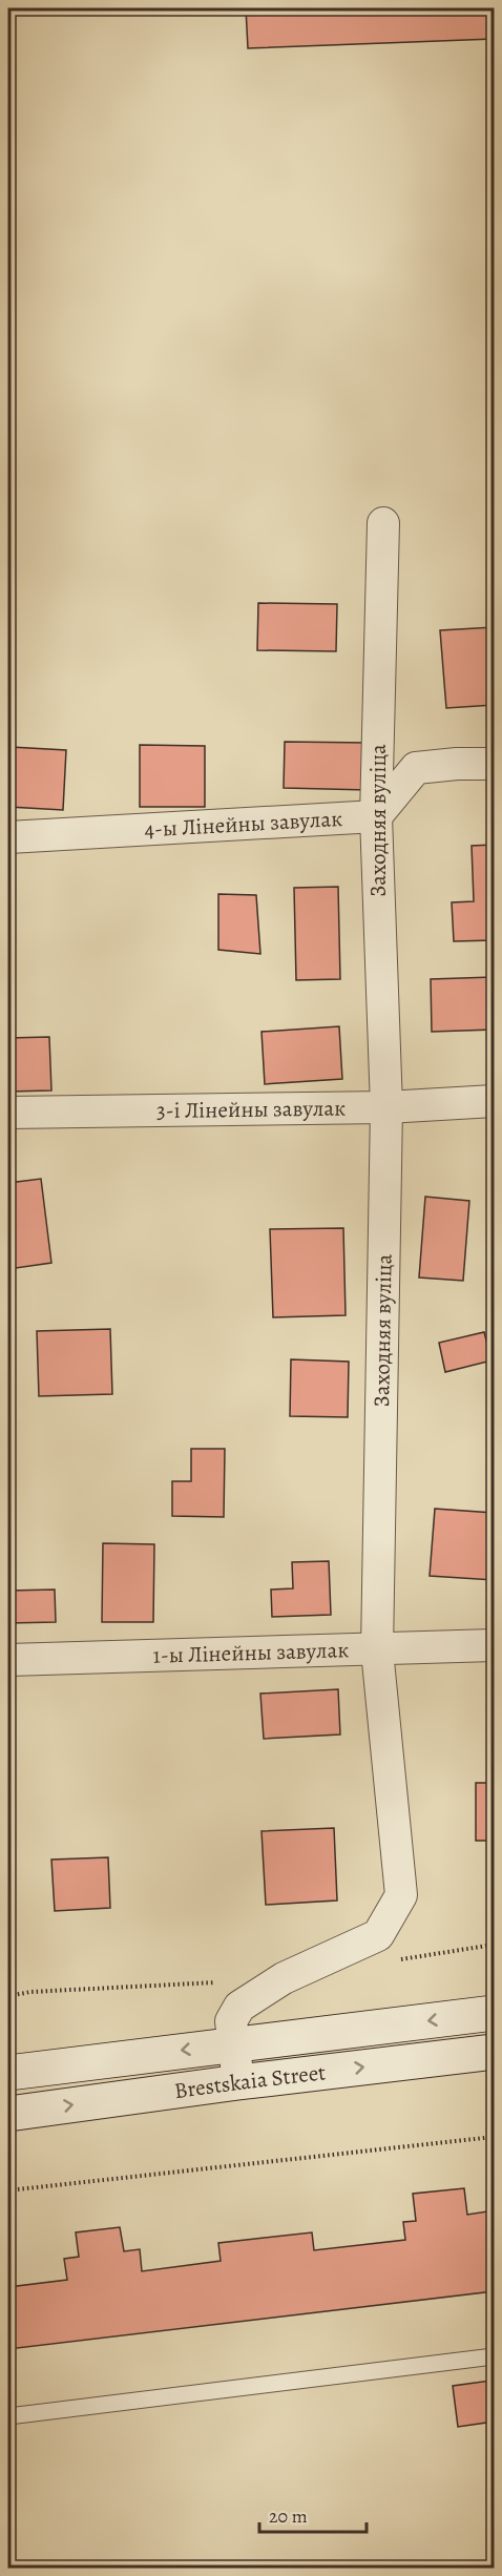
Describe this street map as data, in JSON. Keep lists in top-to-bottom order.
{
  "streets": {
    "main road": ["Brestskaia Street"],
    "street": [
      "Заходняя вуліца",
      "4-ы Лінейны завулак",
      "3-і Лінейны завулак",
      "1-ы Лінейны завулак"
    ]
  },
  "crossings": [
    ["Заходняя вуліца", "4-ы Лінейны завулак"],
    ["Заходняя вуліца", "3-і Лінейны завулак"],
    ["Заходняя вуліца", "1-ы Лінейны завулак"],
    ["Заходняя вуліца", "Brestskaia Street"]
  ],
  "scale_bar": "20 m"
}
